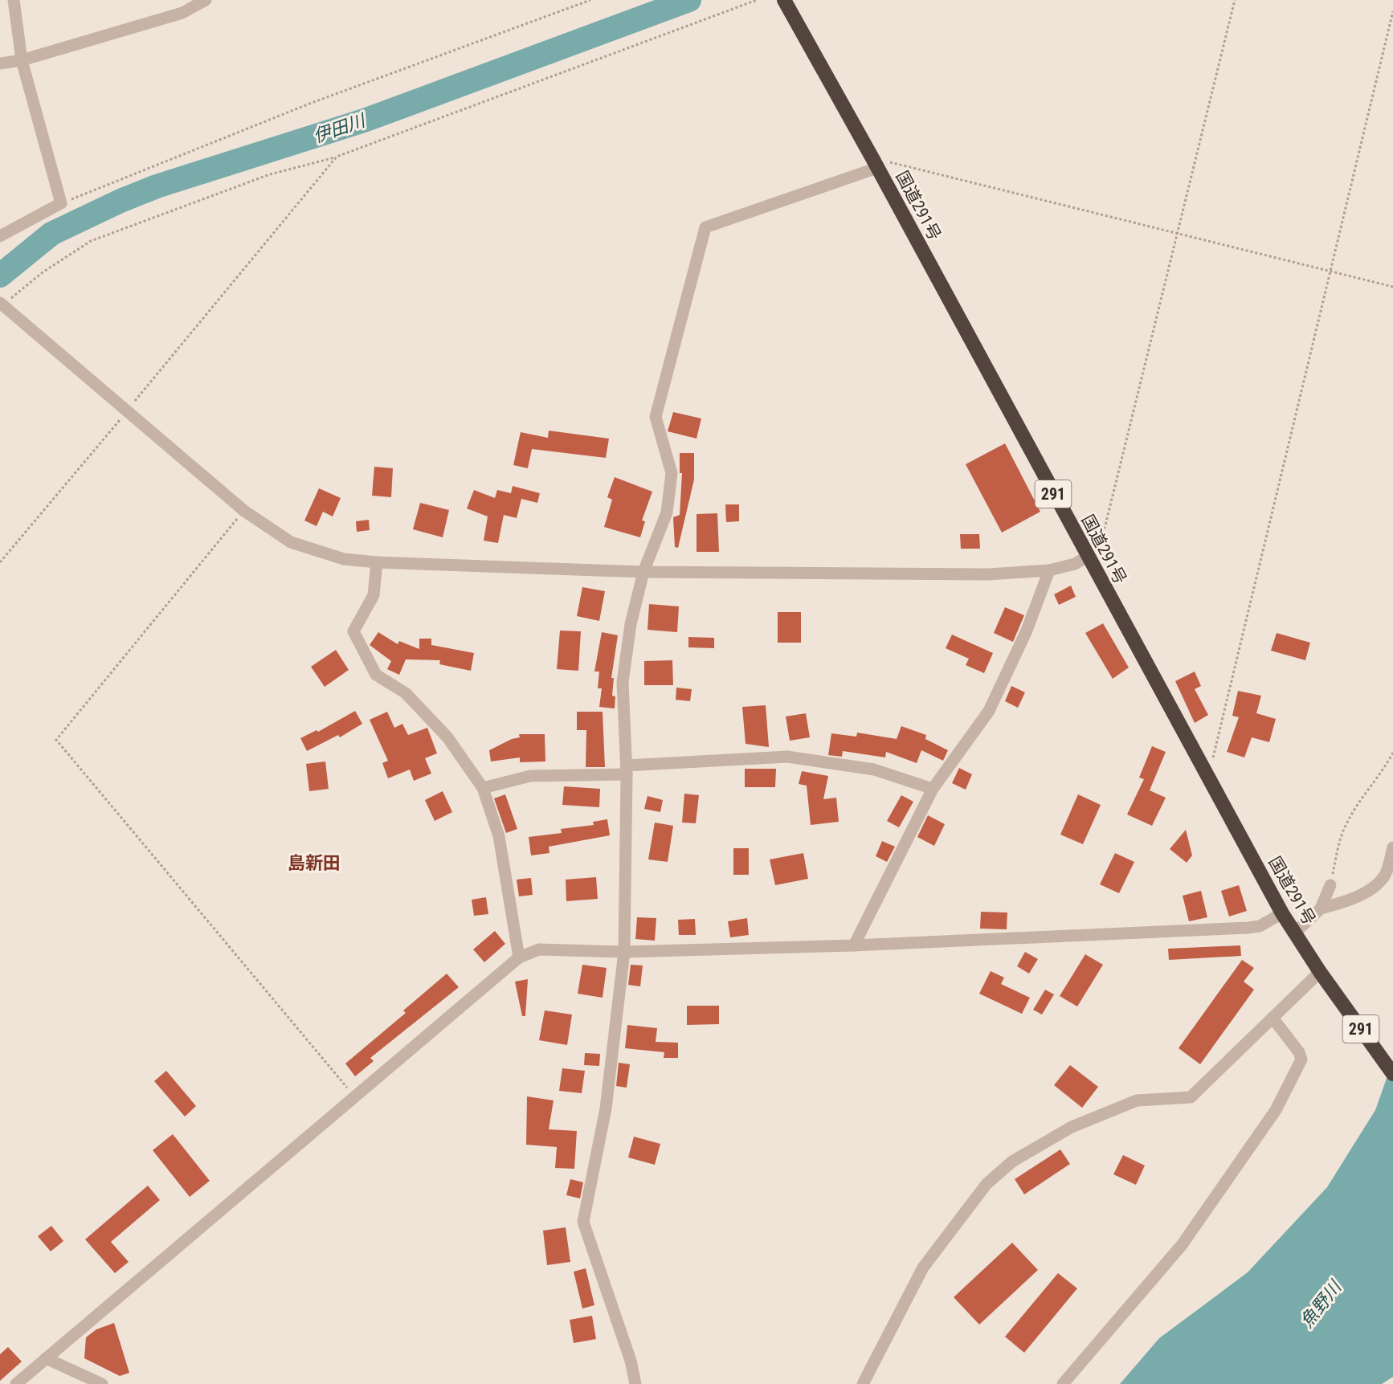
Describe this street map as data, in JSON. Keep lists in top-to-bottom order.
{
  "streets": {
    "highway": ["国道291号", "291"]
  },
  "districts": ["島新田"],
  "water": ["伊田川", "魚野川"]
}
